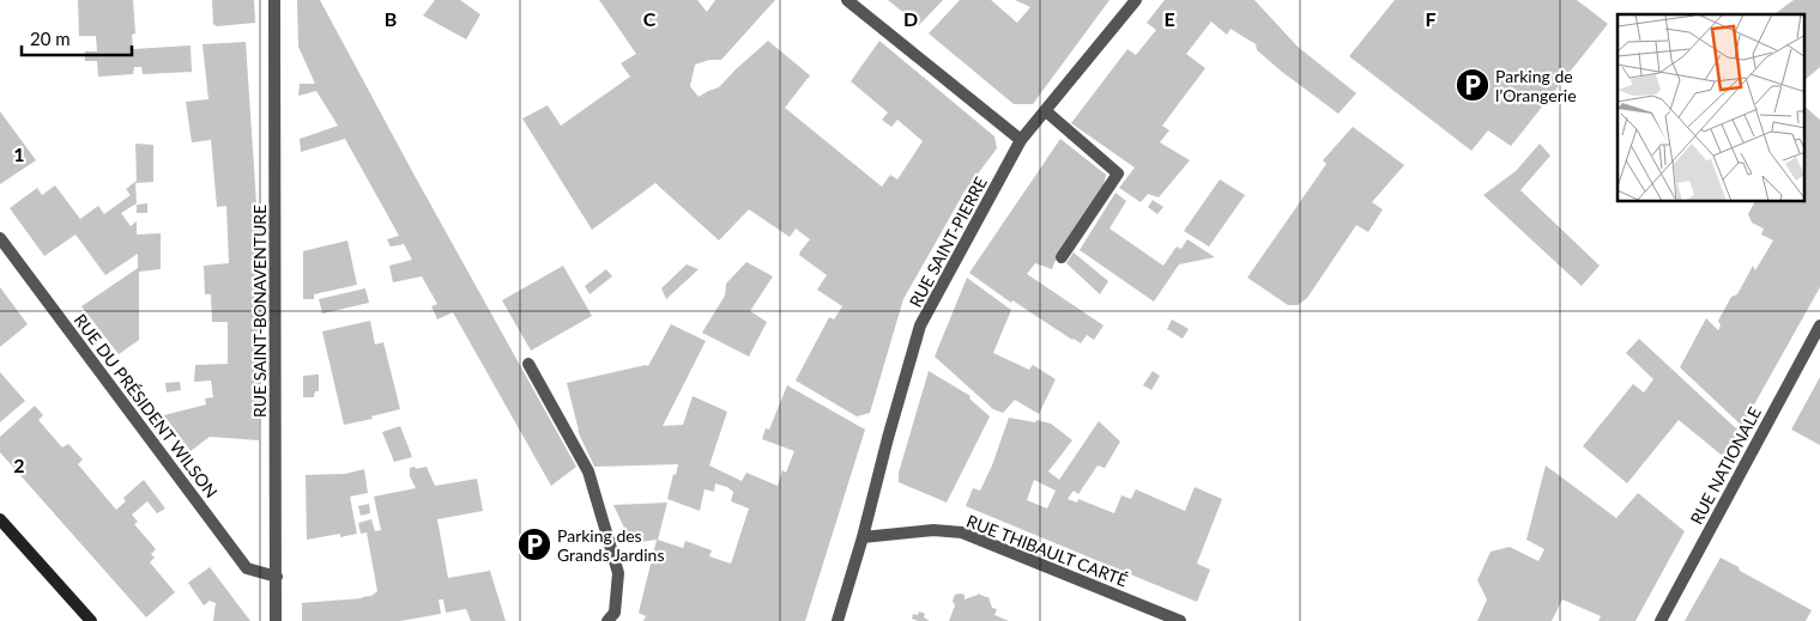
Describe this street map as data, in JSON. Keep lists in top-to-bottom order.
{
  "streets": {
    "street": [
      "RUE SAINT-PIERRE",
      "RUE SAINT-BONAVENTURE",
      "RUE DU PRÉSIDENT WILSON",
      "RUE NATIONALE",
      "RUE THIBAULT CARTÉ"
    ]
  },
  "crossings": [
    ["RUE SAINT-PIERRE", "RUE THIBAULT CARTÉ"],
    ["RUE SAINT-BONAVENTURE", "RUE DU PRÉSIDENT WILSON"]
  ],
  "places": {
    "parking": ["Parking de l’Orangerie", "Parking des Grands Jardins"]
  },
  "scale_bar": "20 m",
  "grid": {
    "columns": [
      "B",
      "C",
      "D",
      "E",
      "F"
    ],
    "rows": ["1", "2"]
  }
}
